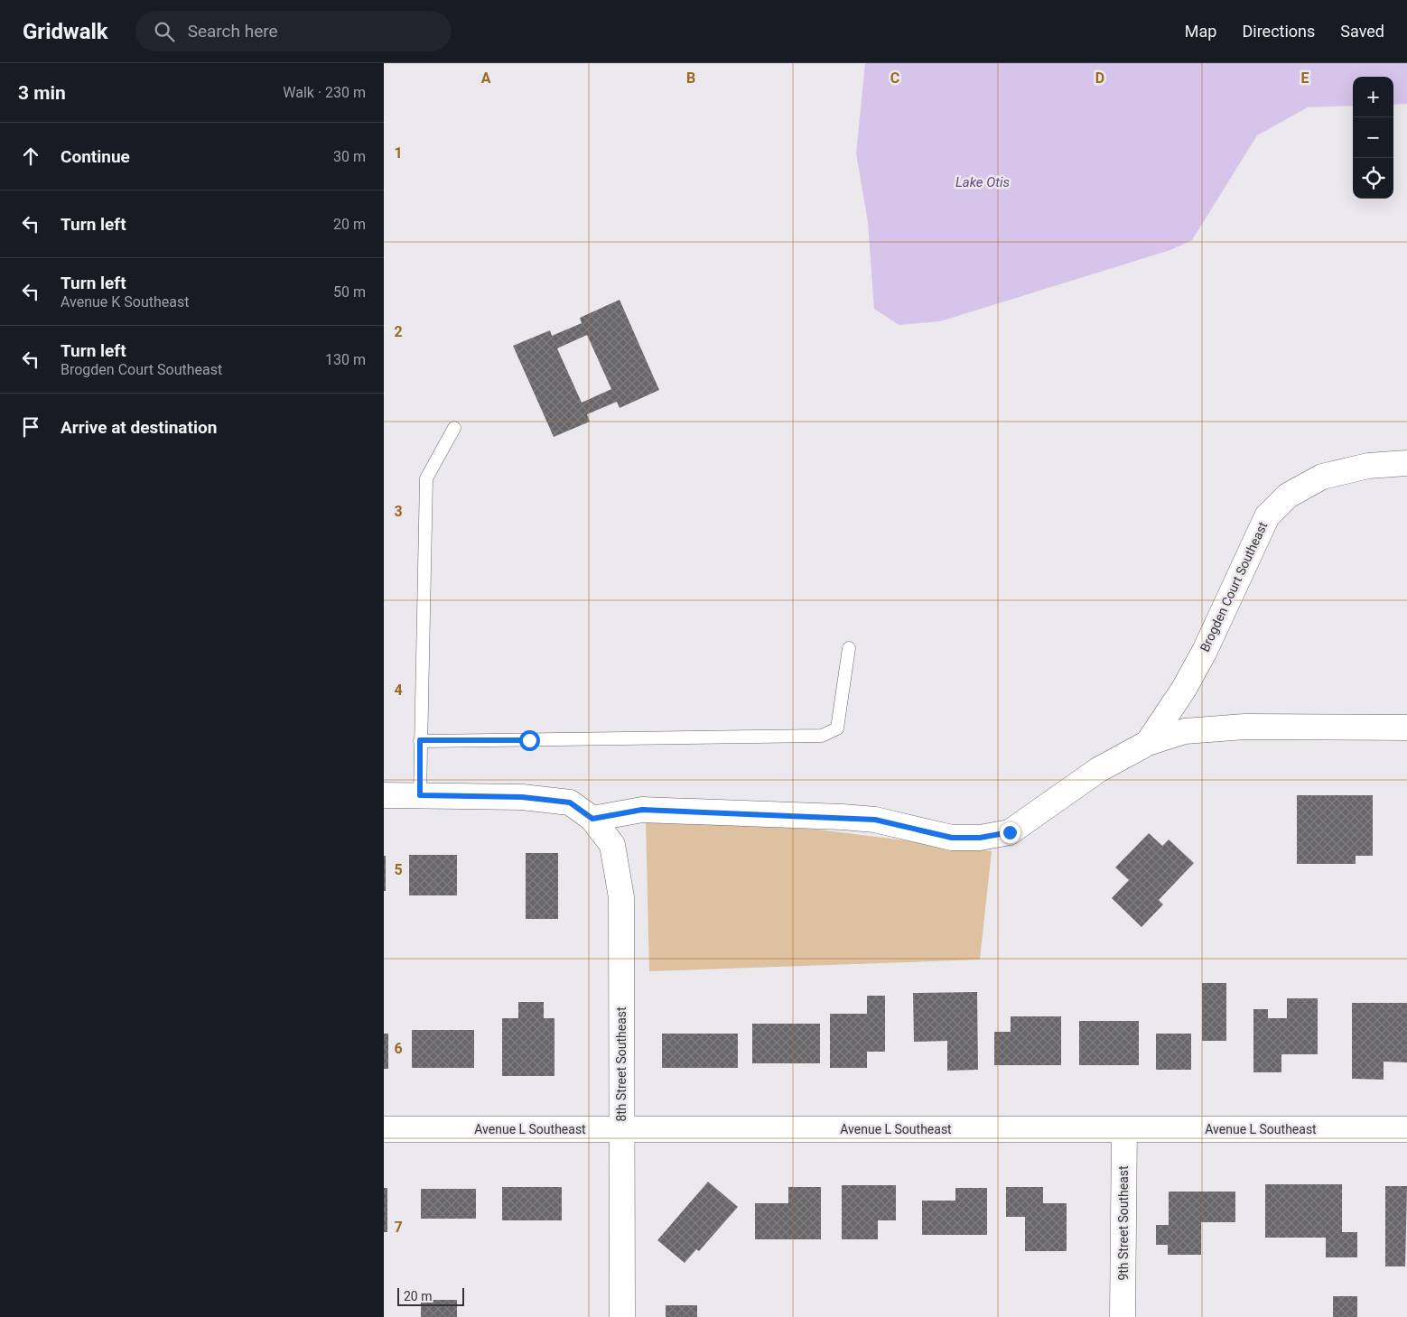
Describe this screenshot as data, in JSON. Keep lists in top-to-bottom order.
{
  "streets": {
    "street": [
      "Brogden Court Southeast",
      "8th Street Southeast",
      "Avenue L Southeast",
      "9th Street Southeast"
    ]
  },
  "crossings": [
    ["Brogden Court Southeast", "8th Street Southeast"],
    ["8th Street Southeast", "Avenue L Southeast"],
    ["Avenue L Southeast", "9th Street Southeast"]
  ],
  "water": ["Lake Otis"],
  "scale_bar": "20 m",
  "page": {
    "header": "Gridwalk",
    "search": "Search here",
    "nav": ["Map", "Directions", "Saved"],
    "heading": ["3 min", "Walk · 230 m"],
    "map_buttons": ["+", "−"],
    "list": [
      ["Continue", "30 m"],
      ["Turn left", "20 m"],
      ["Turn left", "Avenue K Southeast", "50 m"],
      ["Turn left", "Brogden Court Southeast", "130 m"],
      "Arrive at destination"
    ],
    "scale": "20 m"
  },
  "grid": {
    "columns": [
      "A",
      "B",
      "C",
      "D",
      "E"
    ],
    "rows": [
      "1",
      "2",
      "3",
      "4",
      "5",
      "6",
      "7"
    ]
  }
}
